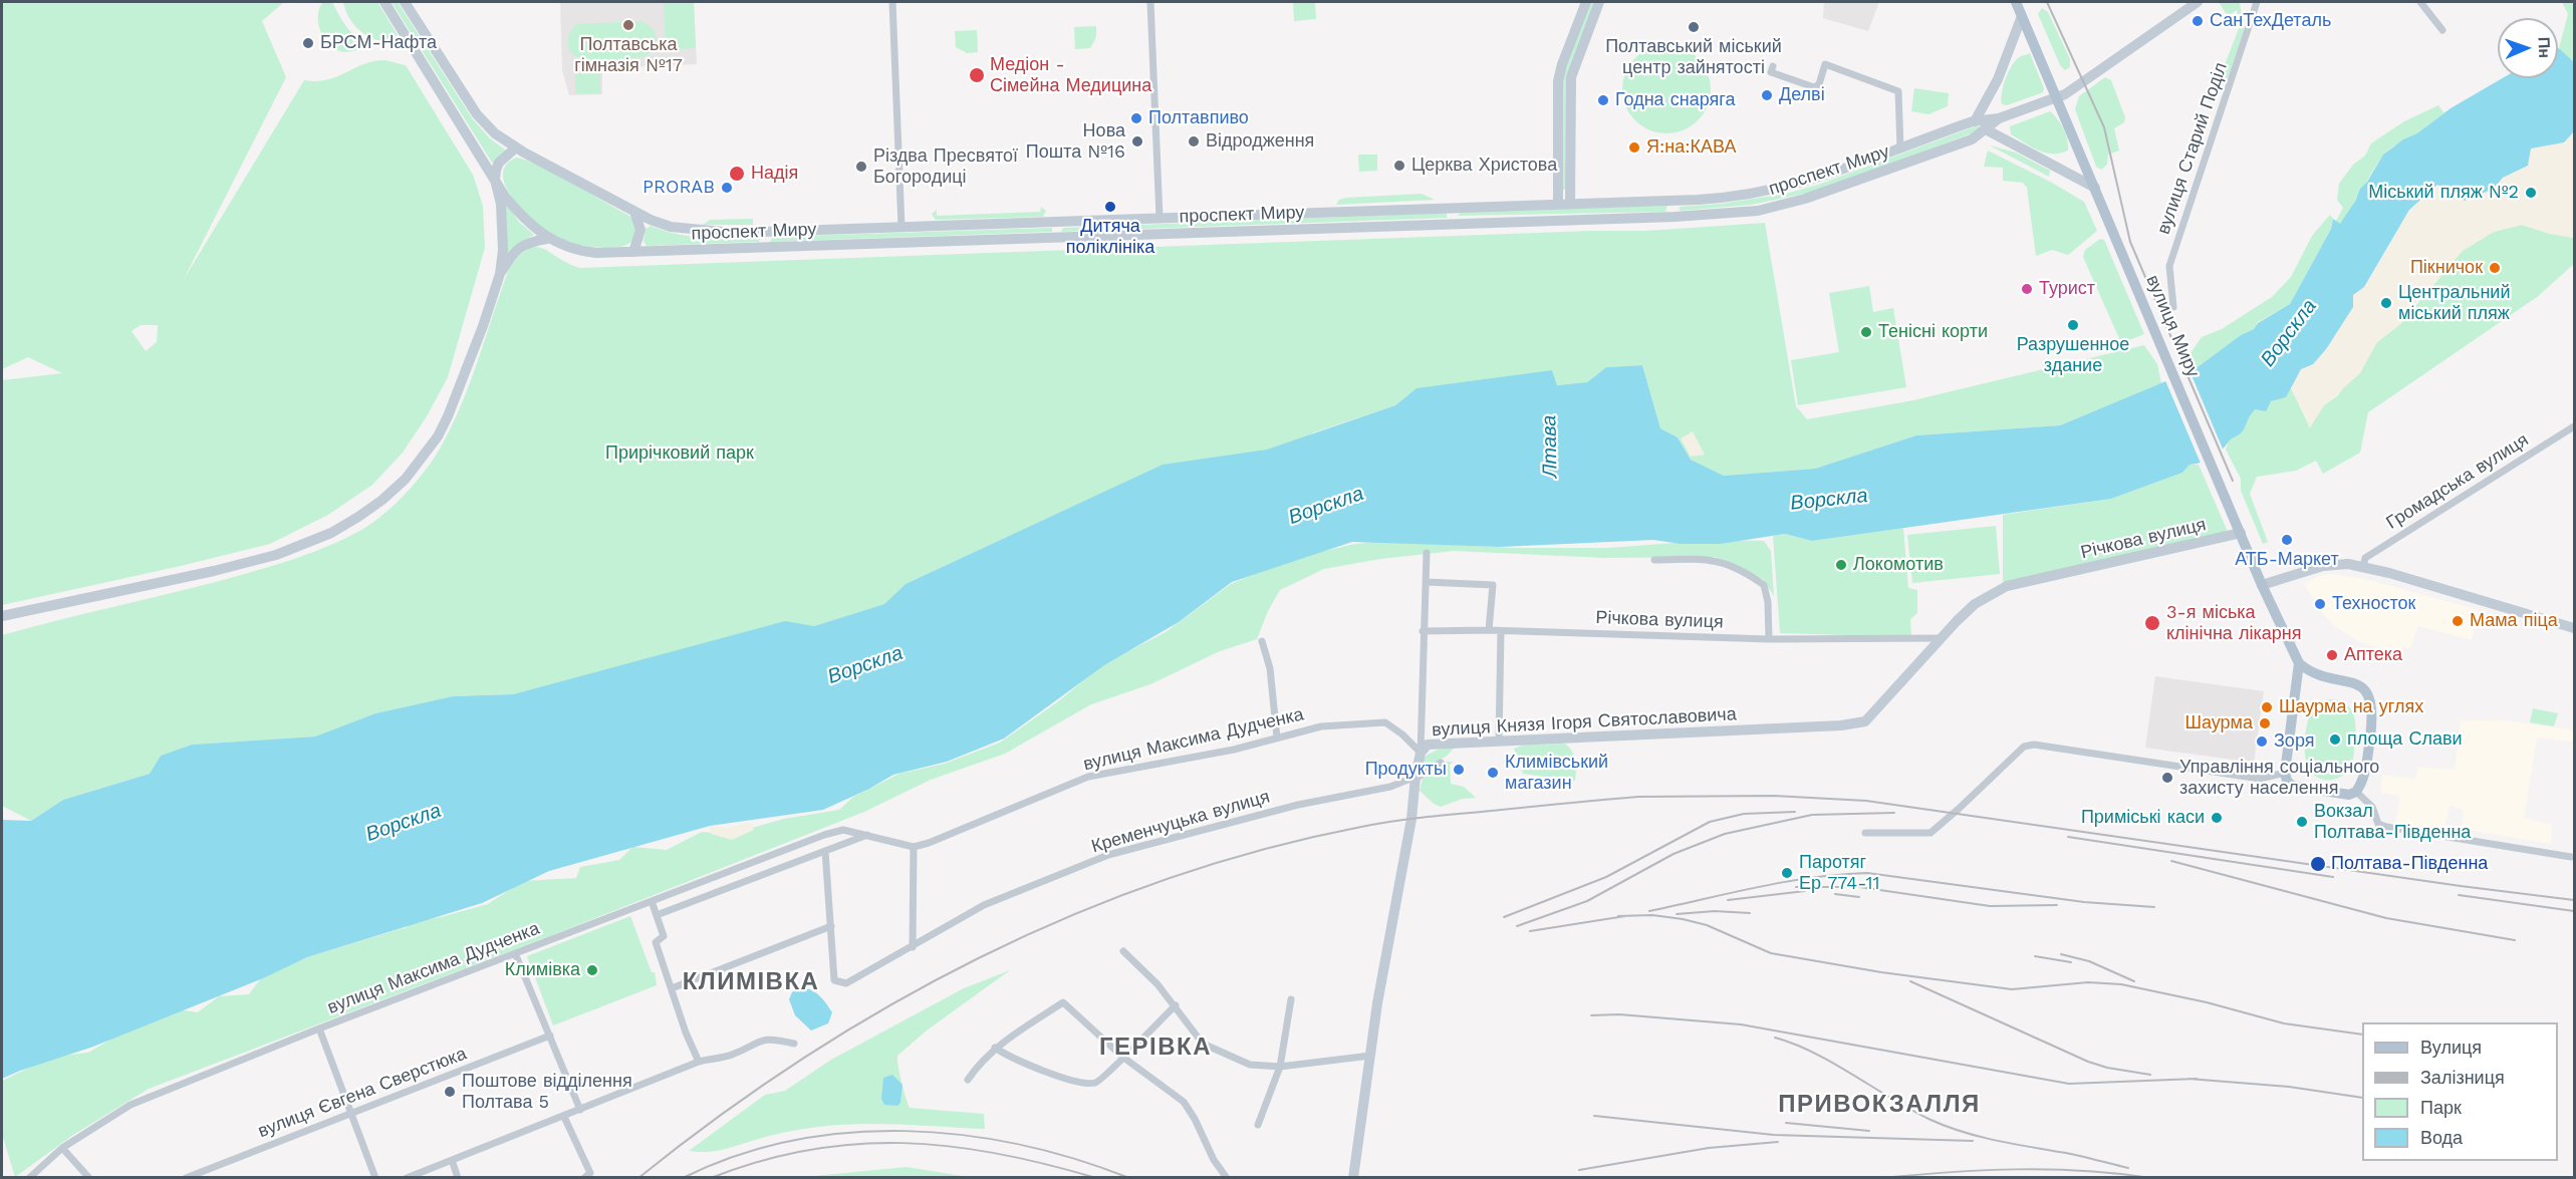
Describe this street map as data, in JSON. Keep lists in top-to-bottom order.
{
  "streets": {
    "main road": [
      "проспект Миру",
      "вулиця Миру",
      "Річкова вулиця",
      "вулиця Князя Ігоря Святославовича"
    ],
    "street": [
      "вулиця Старий Поділ",
      "Громадська вулиця",
      "вулиця Максима Дудченка",
      "Кременчуцька вулиця",
      "вулиця Євгена Сверстюка"
    ]
  },
  "crossings": [
    ["проспект Миру", "вулиця Миру"],
    ["вулиця Миру", "Річкова вулиця"],
    ["Річкова вулиця", "вулиця Князя Ігоря Святославовича"],
    ["вулиця Князя Ігоря Святославовича", "вулиця Максима Дудченка"],
    ["вулиця Князя Ігоря Святославовича", "Кременчуцька вулиця"]
  ],
  "districts": ["КЛИМІВКА", "ГЕРІВКА", "ПРИВОКЗАЛЛЯ"],
  "water": ["Ворскла", "Лтава"],
  "parks": ["Прирічковий парк"],
  "places": [
    "СанТехДеталь",
    "Полтавська гімназія №17",
    "Полтавський міський центр зайнятості",
    "БРСМ-Нафта",
    "Медіон - Сімейна Медицина",
    "Делві",
    "Годна снаряга",
    "Полтавпиво",
    "Нова Пошта №16",
    "Відродження",
    "Я:на:КАВА",
    "Церква Христова",
    "Різдва Пресвятої Богородиці",
    "Надія",
    "PRORAB",
    "Міський пляж №2",
    "Дитяча поліклініка",
    "Пікничок",
    "Турист",
    "Центральний міський пляж",
    "Разрушенное здание",
    "Тенісні корти",
    "АТБ-Маркет",
    "Локомотив",
    "Техносток",
    "Мама піца",
    "3-я міська клінічна лікарня",
    "Аптека",
    "Шаурма на углях",
    "Шаурма",
    "площа Слави",
    "Зоря",
    "Продукты",
    "Климівський магазин",
    "Управління соціального захисту населення",
    "Приміські каси",
    "Вокзал Полтава-Південна",
    "Полтава-Південна",
    "Паротяг Ер 774-11",
    "Климівка",
    "Поштове відділення Полтава 5"
  ],
  "legend": [
    "Вулиця",
    "Залізниця",
    "Парк",
    "Вода"
  ],
  "north": "right"
}
